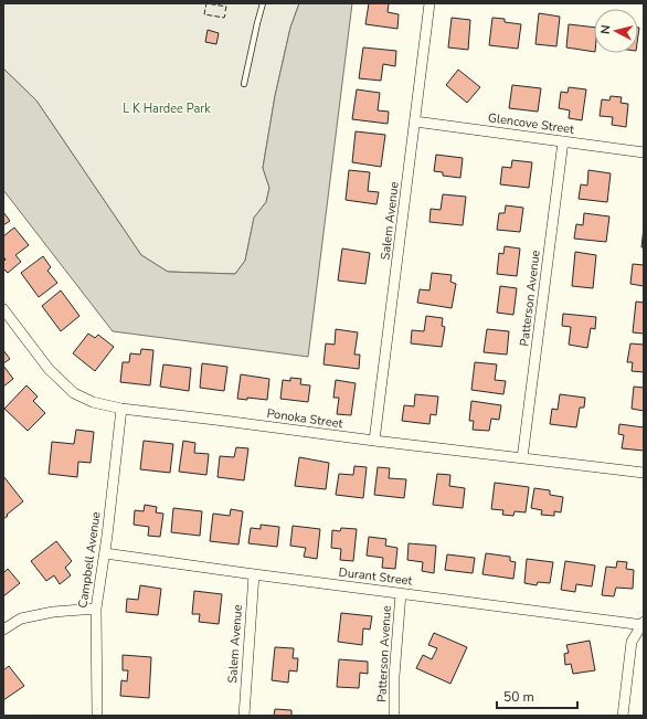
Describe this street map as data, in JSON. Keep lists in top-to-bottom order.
{
  "streets": {
    "street": [
      "Glencove Street",
      "Salem Avenue",
      "Patterson Avenue",
      "Ponoka Street",
      "Campbell Avenue",
      "Durant Street"
    ]
  },
  "crossings": [
    ["Glencove Street", "Salem Avenue"],
    ["Glencove Street", "Patterson Avenue"],
    ["Salem Avenue", "Ponoka Street"],
    ["Salem Avenue", "Durant Street"],
    ["Patterson Avenue", "Ponoka Street"],
    ["Patterson Avenue", "Durant Street"],
    ["Ponoka Street", "Campbell Avenue"],
    ["Campbell Avenue", "Durant Street"]
  ],
  "parks": ["L K Hardee Park"],
  "scale_bar": "50 m",
  "north": "left"
}
